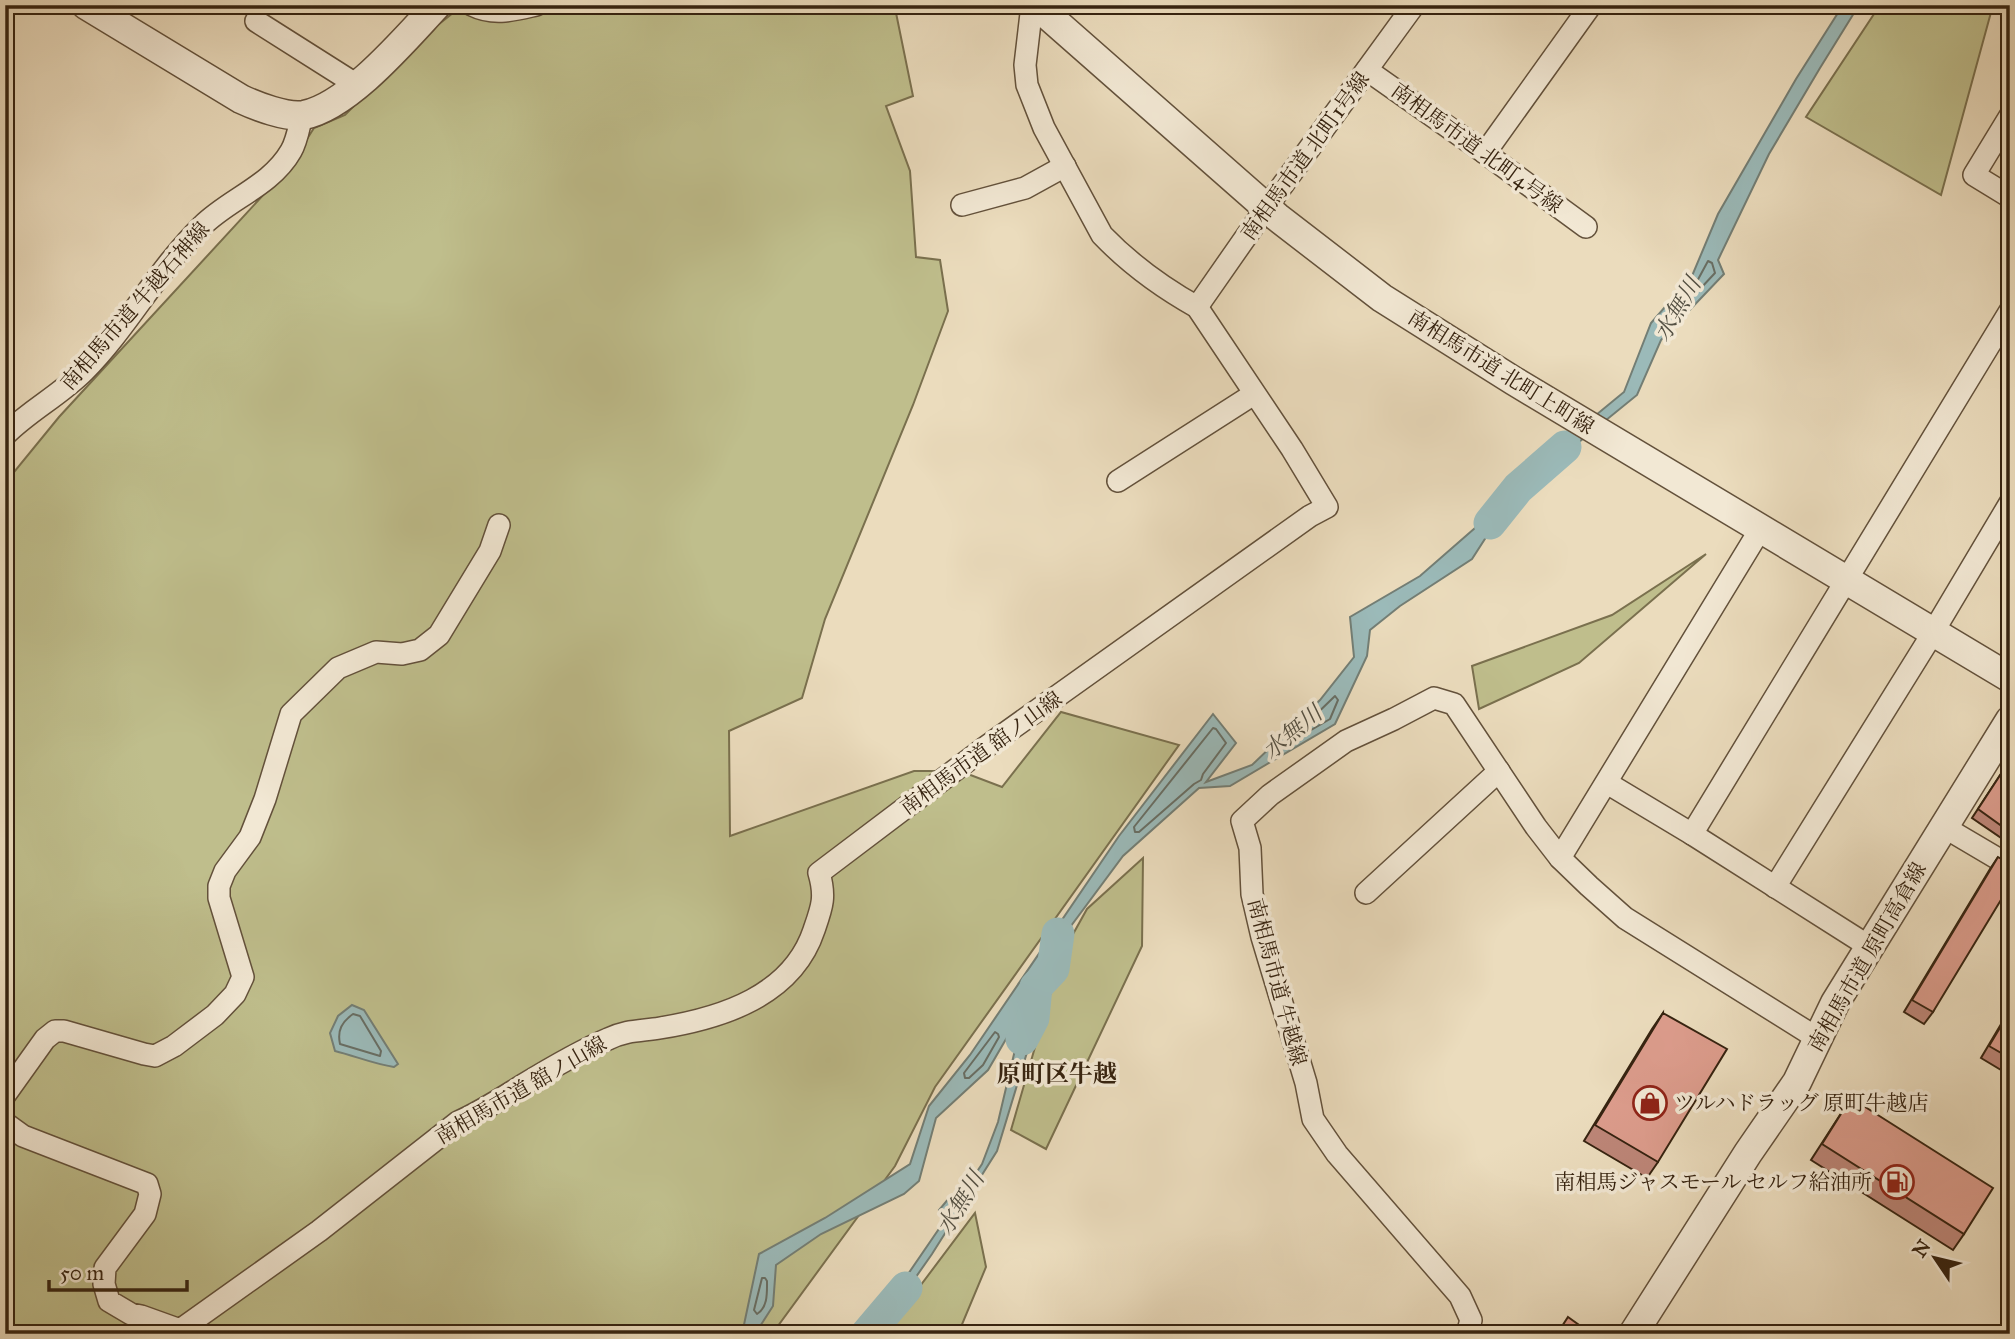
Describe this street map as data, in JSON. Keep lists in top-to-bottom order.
{
  "streets": {
    "street": [
      "南相馬市道 北町4号線",
      "南相馬市道 北町1号線",
      "南相馬市道 牛越石神線",
      "南相馬市道 北町上町線",
      "南相馬市道 舘ノ山線",
      "南相馬市道 原町高倉線",
      "南相馬市道 牛越線"
    ]
  },
  "crossings": [
    ["南相馬市道 北町4号線", "南相馬市道 北町1号線"],
    ["南相馬市道 北町1号線", "南相馬市道 北町上町線"],
    ["南相馬市道 原町高倉線", "南相馬市道 牛越線"]
  ],
  "districts": ["原町区牛越"],
  "water": ["水無川"],
  "places": {
    "shop": ["ツルハドラッグ 原町牛越店"],
    "fuel station": ["南相馬ジャスモール セルフ給油所"]
  },
  "scale_bar": "50 m",
  "north": "top left"
}
